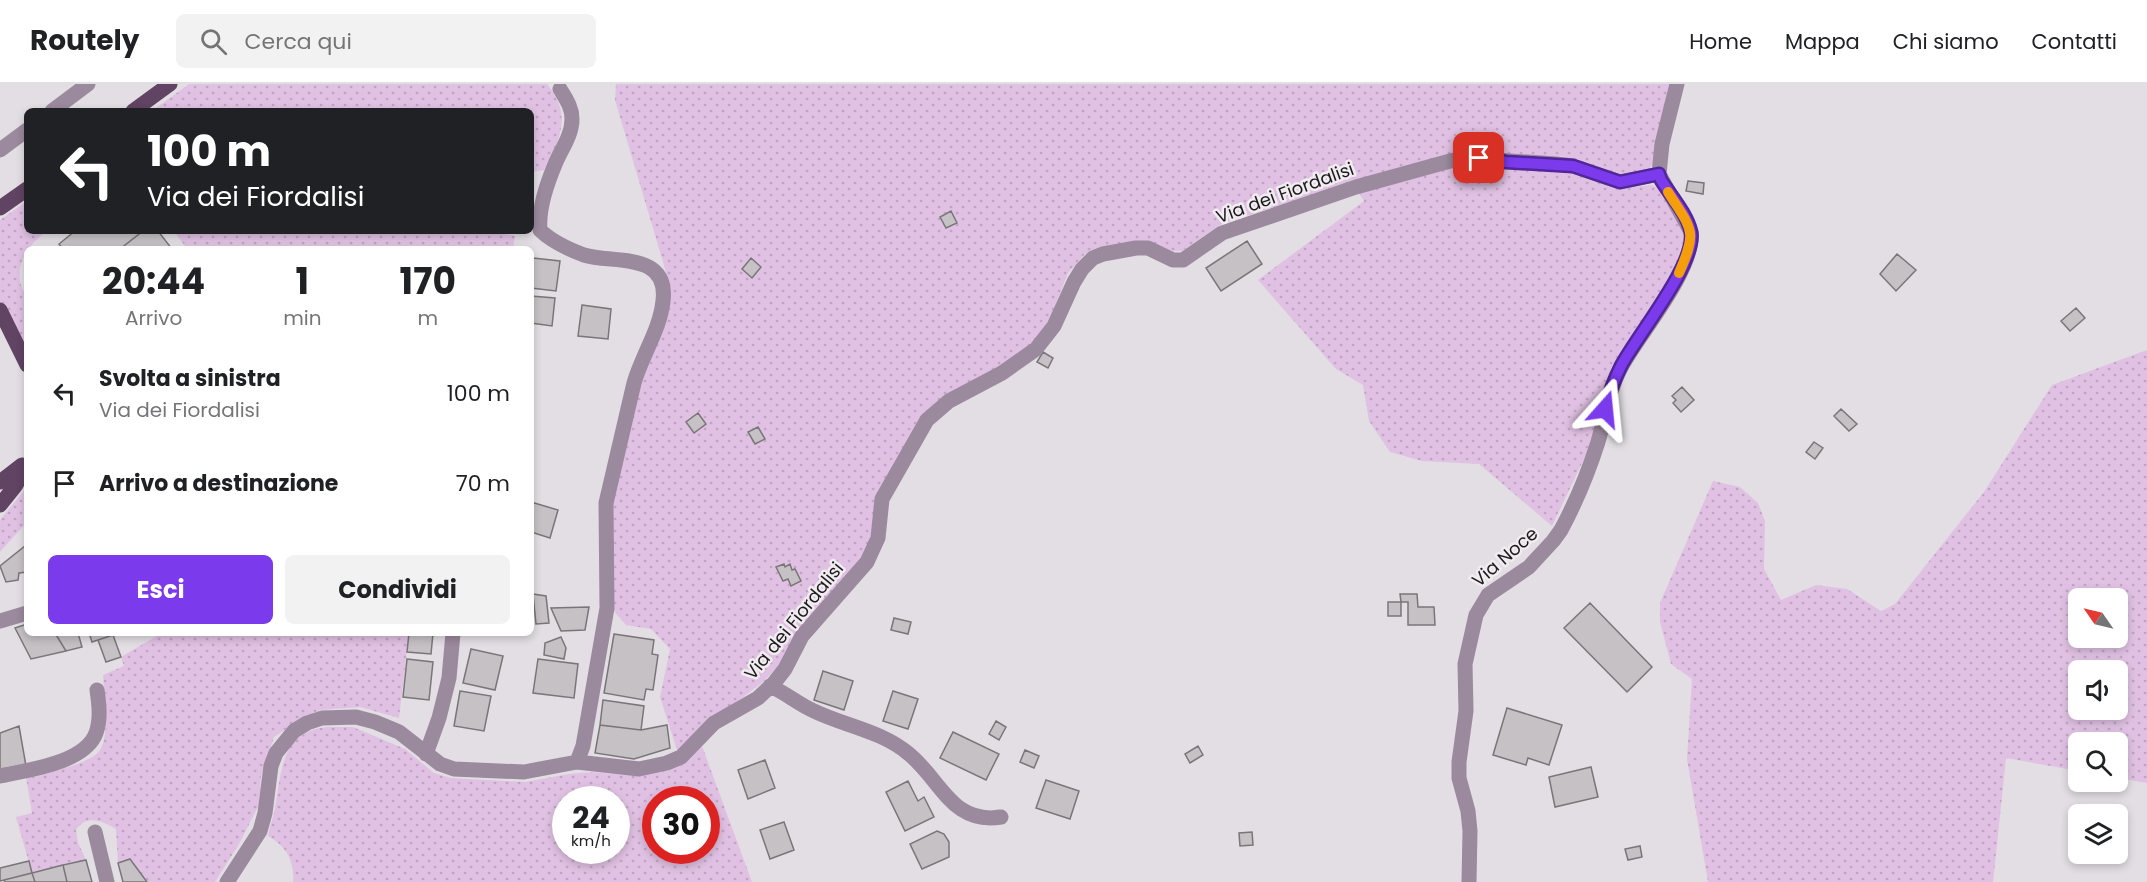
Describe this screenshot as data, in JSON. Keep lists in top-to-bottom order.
{
  "streets": {
    "street": ["Via dei Fiordalisi", "Via Noce"]
  },
  "crossings": [
    ["Via dei Fiordalisi", "Via Noce"]
  ],
  "north": "top left",
  "page": {
    "header": "Routely",
    "search": "Cerca qui",
    "nav": [
      "Home",
      "Mappa",
      "Chi siamo",
      "Contatti"
    ],
    "turn": ["100 m", "Via dei Fiordalisi"],
    "eta": [
      "20:44",
      "Arrivo",
      "1",
      "min",
      "170",
      "m"
    ],
    "list": [
      {
        "name": "Svolta a sinistra",
        "note": "Via dei Fiordalisi",
        "value": "100 m"
      },
      {
        "name": "Arrivo a destinazione",
        "value": "70 m"
      }
    ],
    "buttons": ["Esci", "Condividi"],
    "speed": "24 km/h",
    "limit": "30"
  }
}
